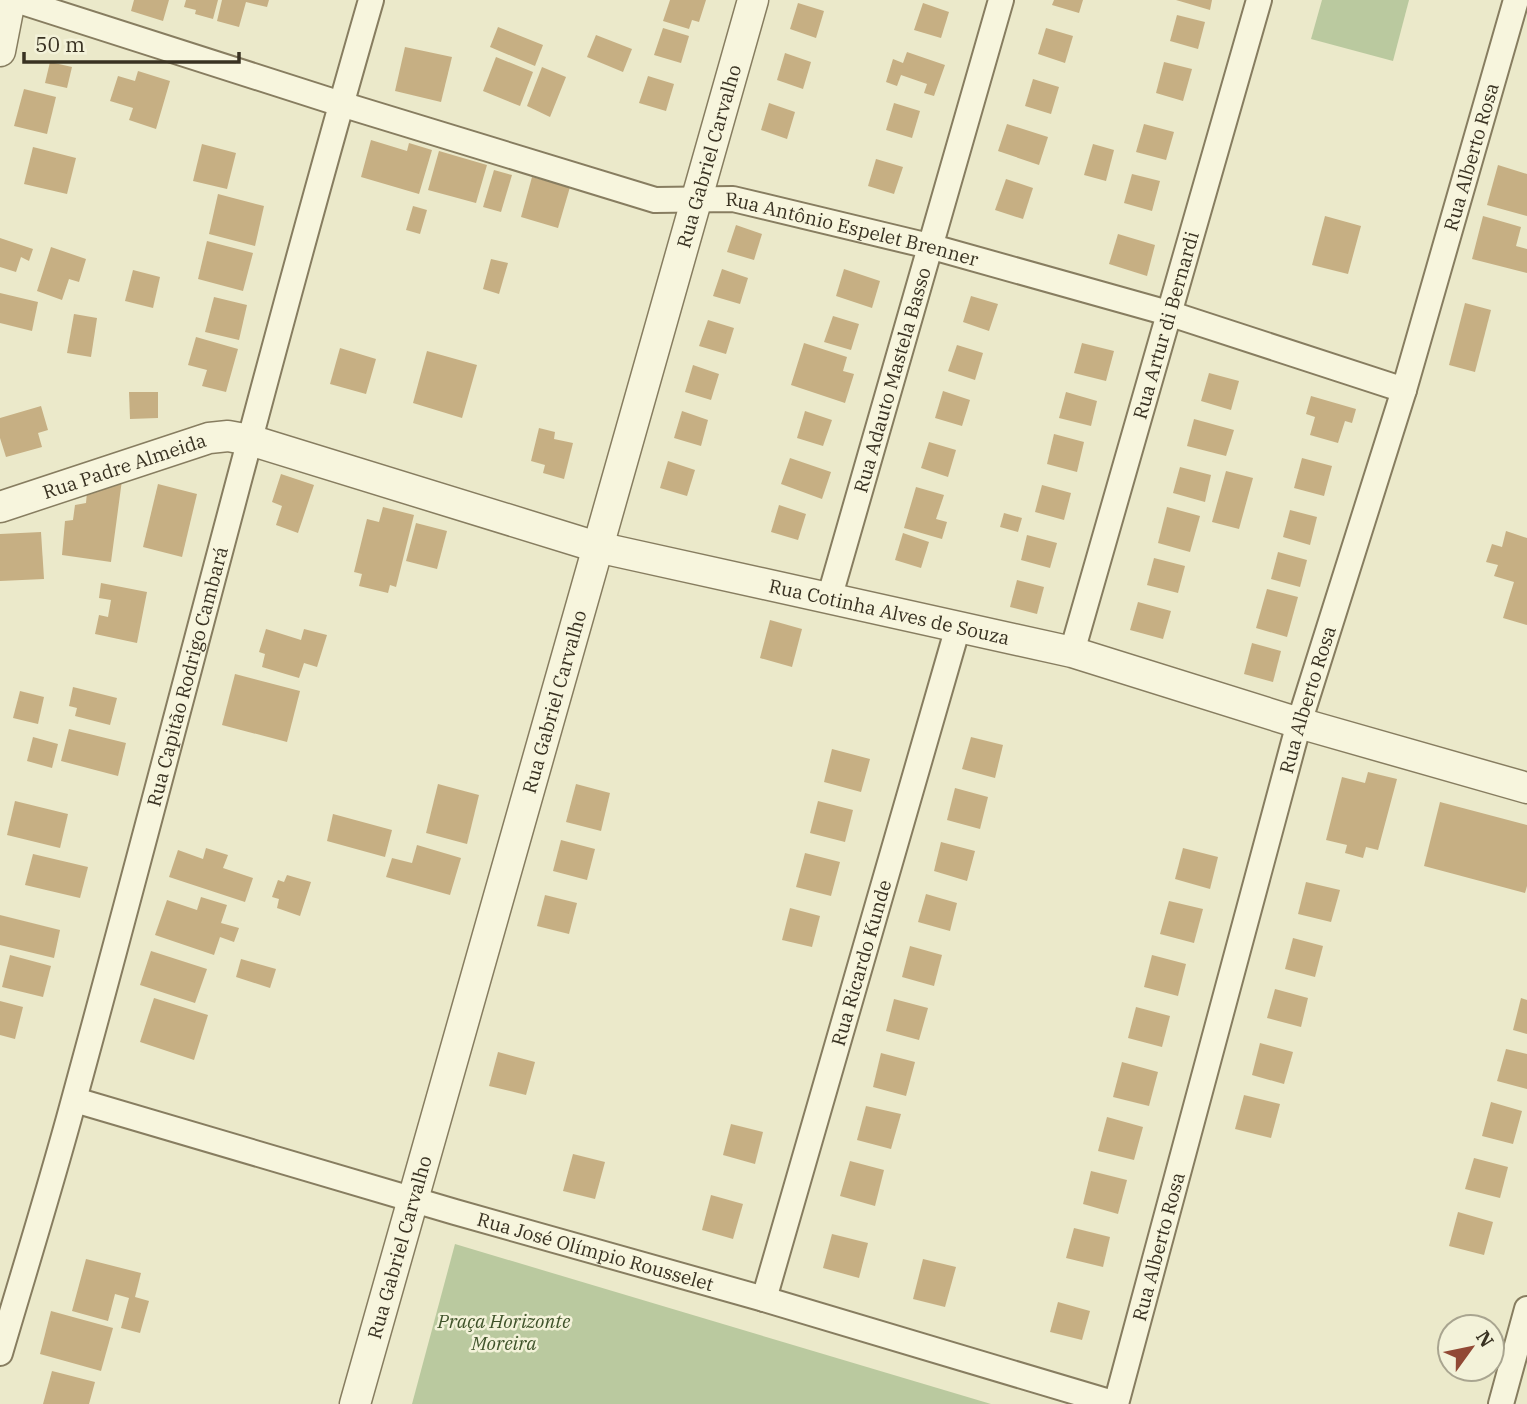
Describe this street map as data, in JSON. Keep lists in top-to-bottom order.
{
  "streets": {
    "street": [
      "Rua Gabriel Carvalho",
      "Rua Alberto Rosa",
      "Rua Antônio Espelet Brenner",
      "Rua Artur di Bernardi",
      "Rua Adauto Mastela Basso",
      "Rua Padre Almeida",
      "Rua Cotinha Alves de Souza",
      "Rua Capitão Rodrigo Cambará",
      "Rua Ricardo Kunde",
      "Rua José Olímpio Rousselet"
    ]
  },
  "crossings": [
    ["Rua Gabriel Carvalho", "Rua Antônio Espelet Brenner"],
    ["Rua Gabriel Carvalho", "Rua Cotinha Alves de Souza"],
    ["Rua Gabriel Carvalho", "Rua José Olímpio Rousselet"],
    ["Rua Alberto Rosa", "Rua Antônio Espelet Brenner"],
    ["Rua Alberto Rosa", "Rua Cotinha Alves de Souza"],
    ["Rua Alberto Rosa", "Rua José Olímpio Rousselet"],
    ["Rua Antônio Espelet Brenner", "Rua Artur di Bernardi"],
    ["Rua Antônio Espelet Brenner", "Rua Adauto Mastela Basso"],
    ["Rua Antônio Espelet Brenner", "Rua Capitão Rodrigo Cambará"],
    ["Rua Artur di Bernardi", "Rua Cotinha Alves de Souza"],
    ["Rua Adauto Mastela Basso", "Rua Cotinha Alves de Souza"],
    ["Rua Padre Almeida", "Rua Cotinha Alves de Souza"],
    ["Rua Padre Almeida", "Rua Capitão Rodrigo Cambará"],
    ["Rua Cotinha Alves de Souza", "Rua Capitão Rodrigo Cambará"],
    ["Rua Cotinha Alves de Souza", "Rua Ricardo Kunde"],
    ["Rua Capitão Rodrigo Cambará", "Rua José Olímpio Rousselet"],
    ["Rua Ricardo Kunde", "Rua José Olímpio Rousselet"]
  ],
  "parks": ["Praça Horizonte Moreira"],
  "scale_bar": "50 m",
  "north": "top right"
}
